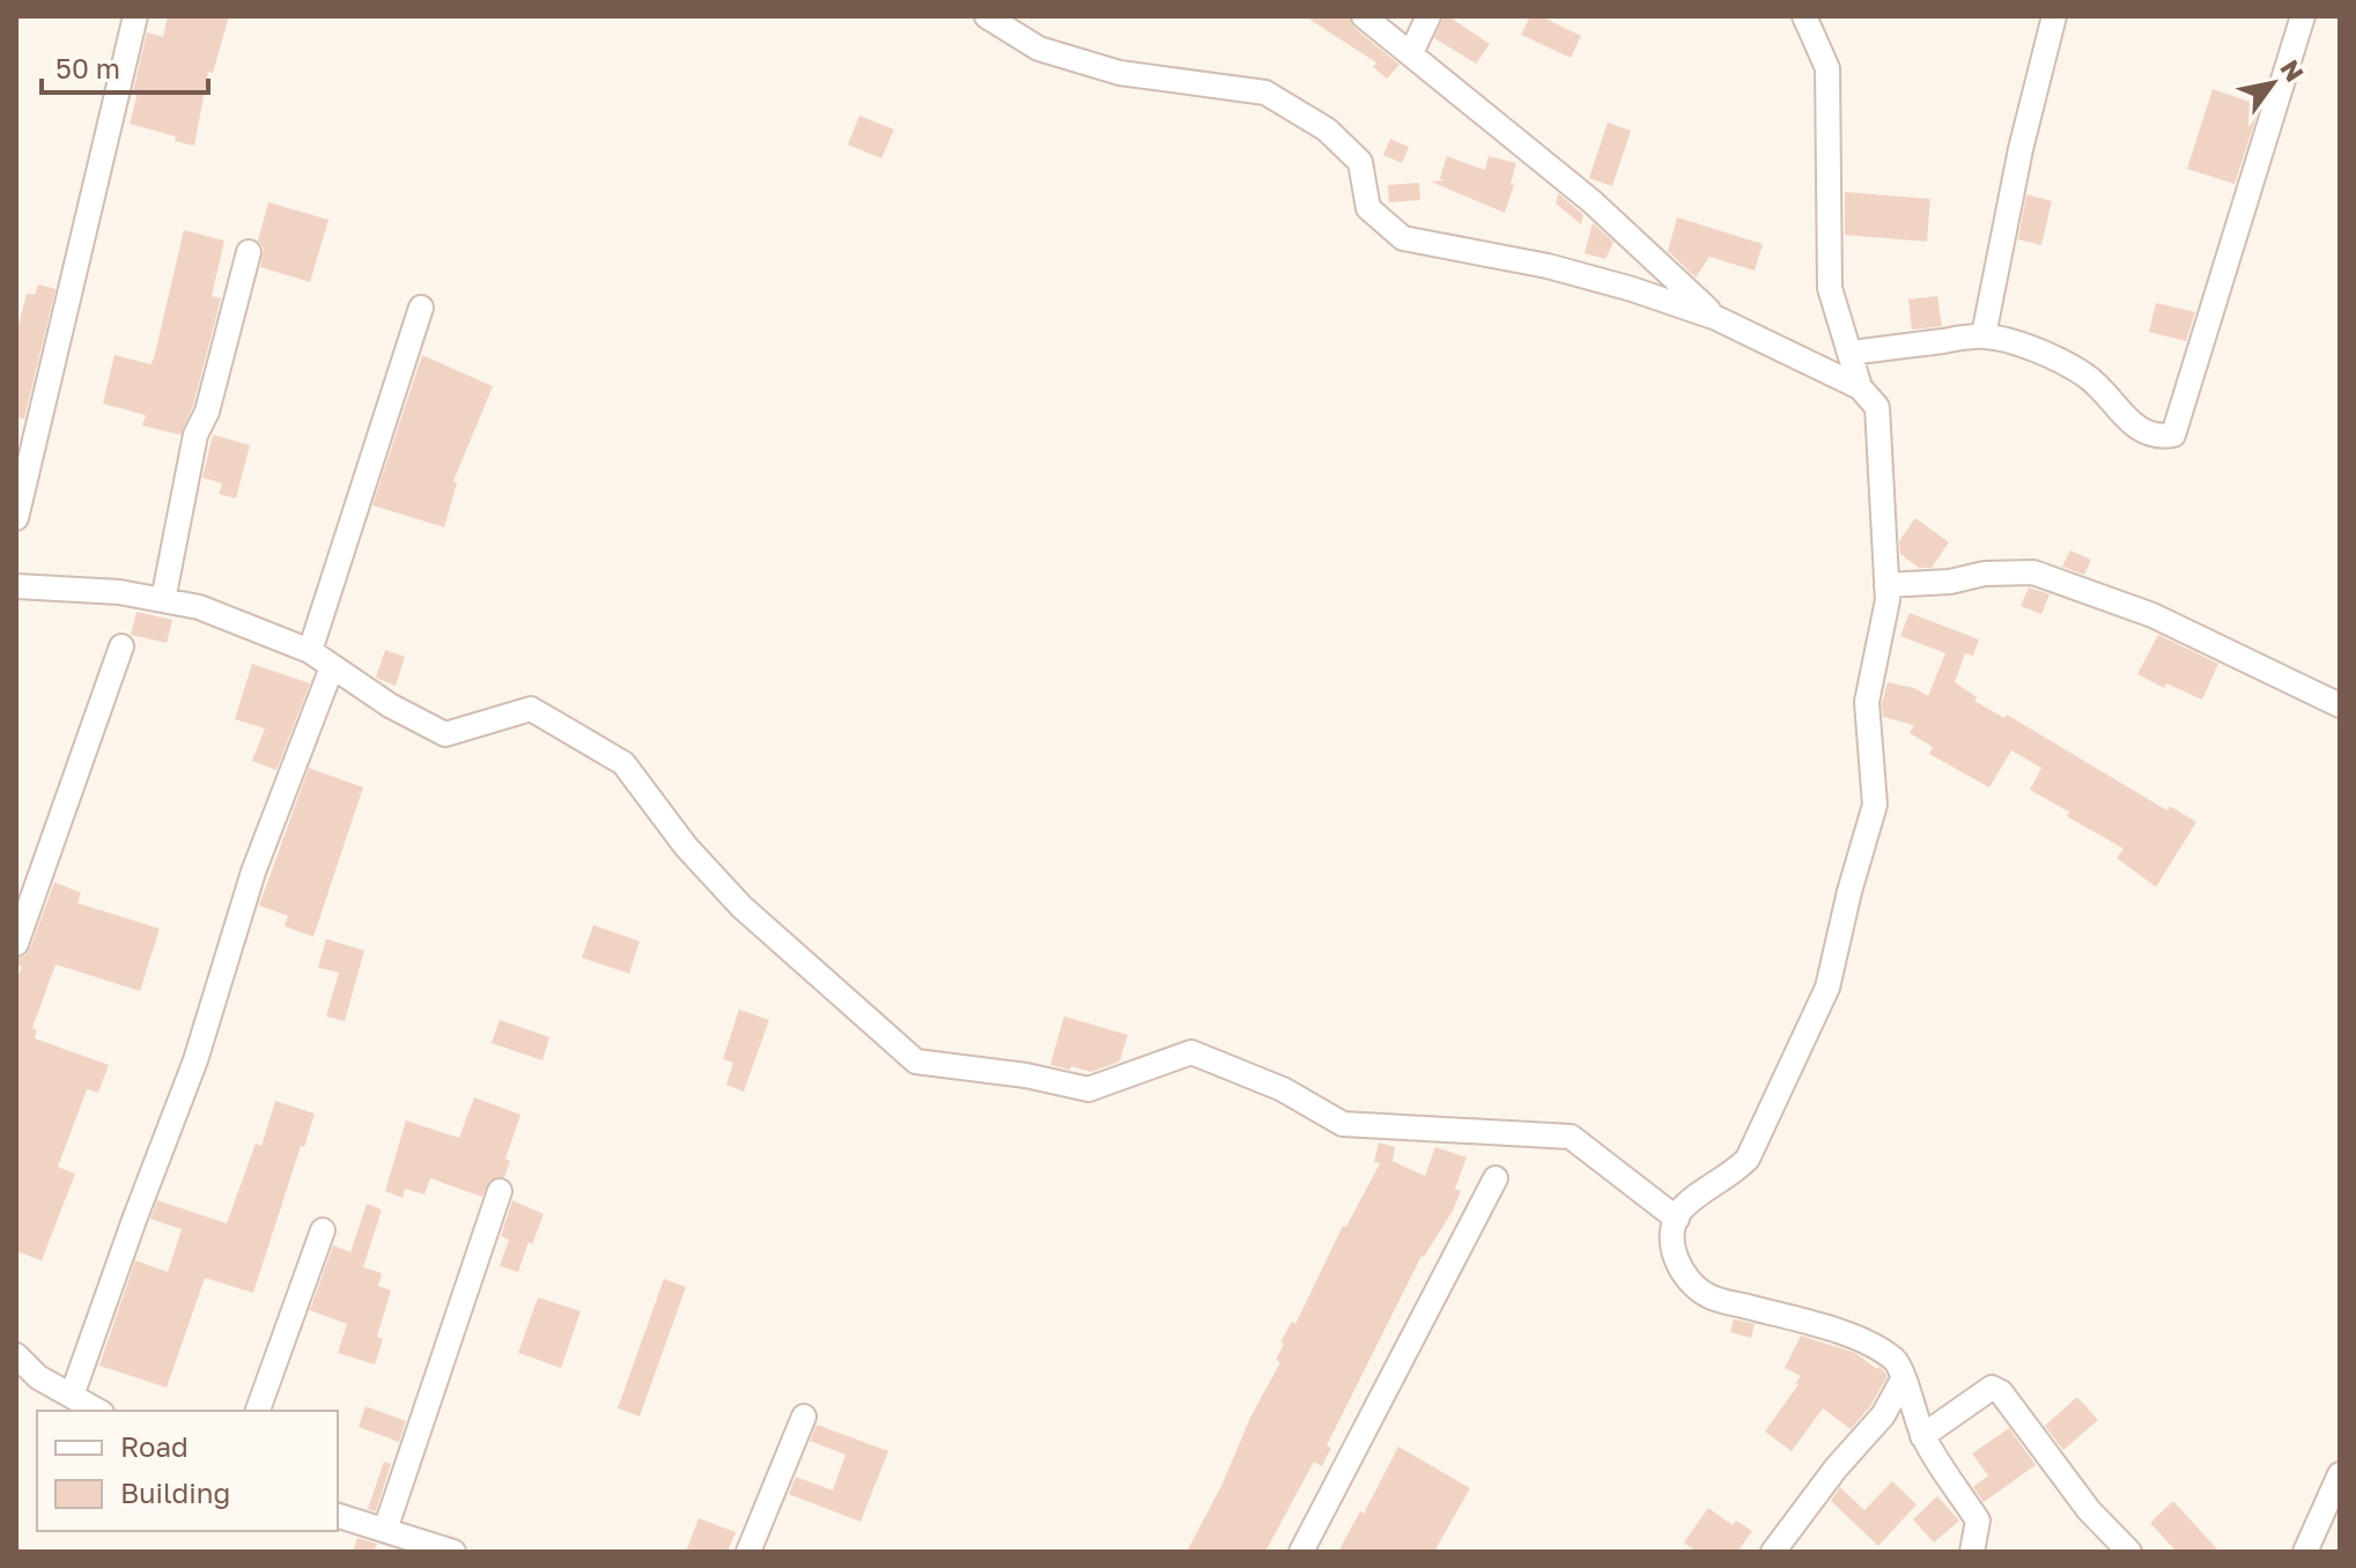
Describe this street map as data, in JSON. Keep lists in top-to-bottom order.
{
  "legend": ["Road", "Building"],
  "scale_bar": "50 m",
  "north": "top right"
}
